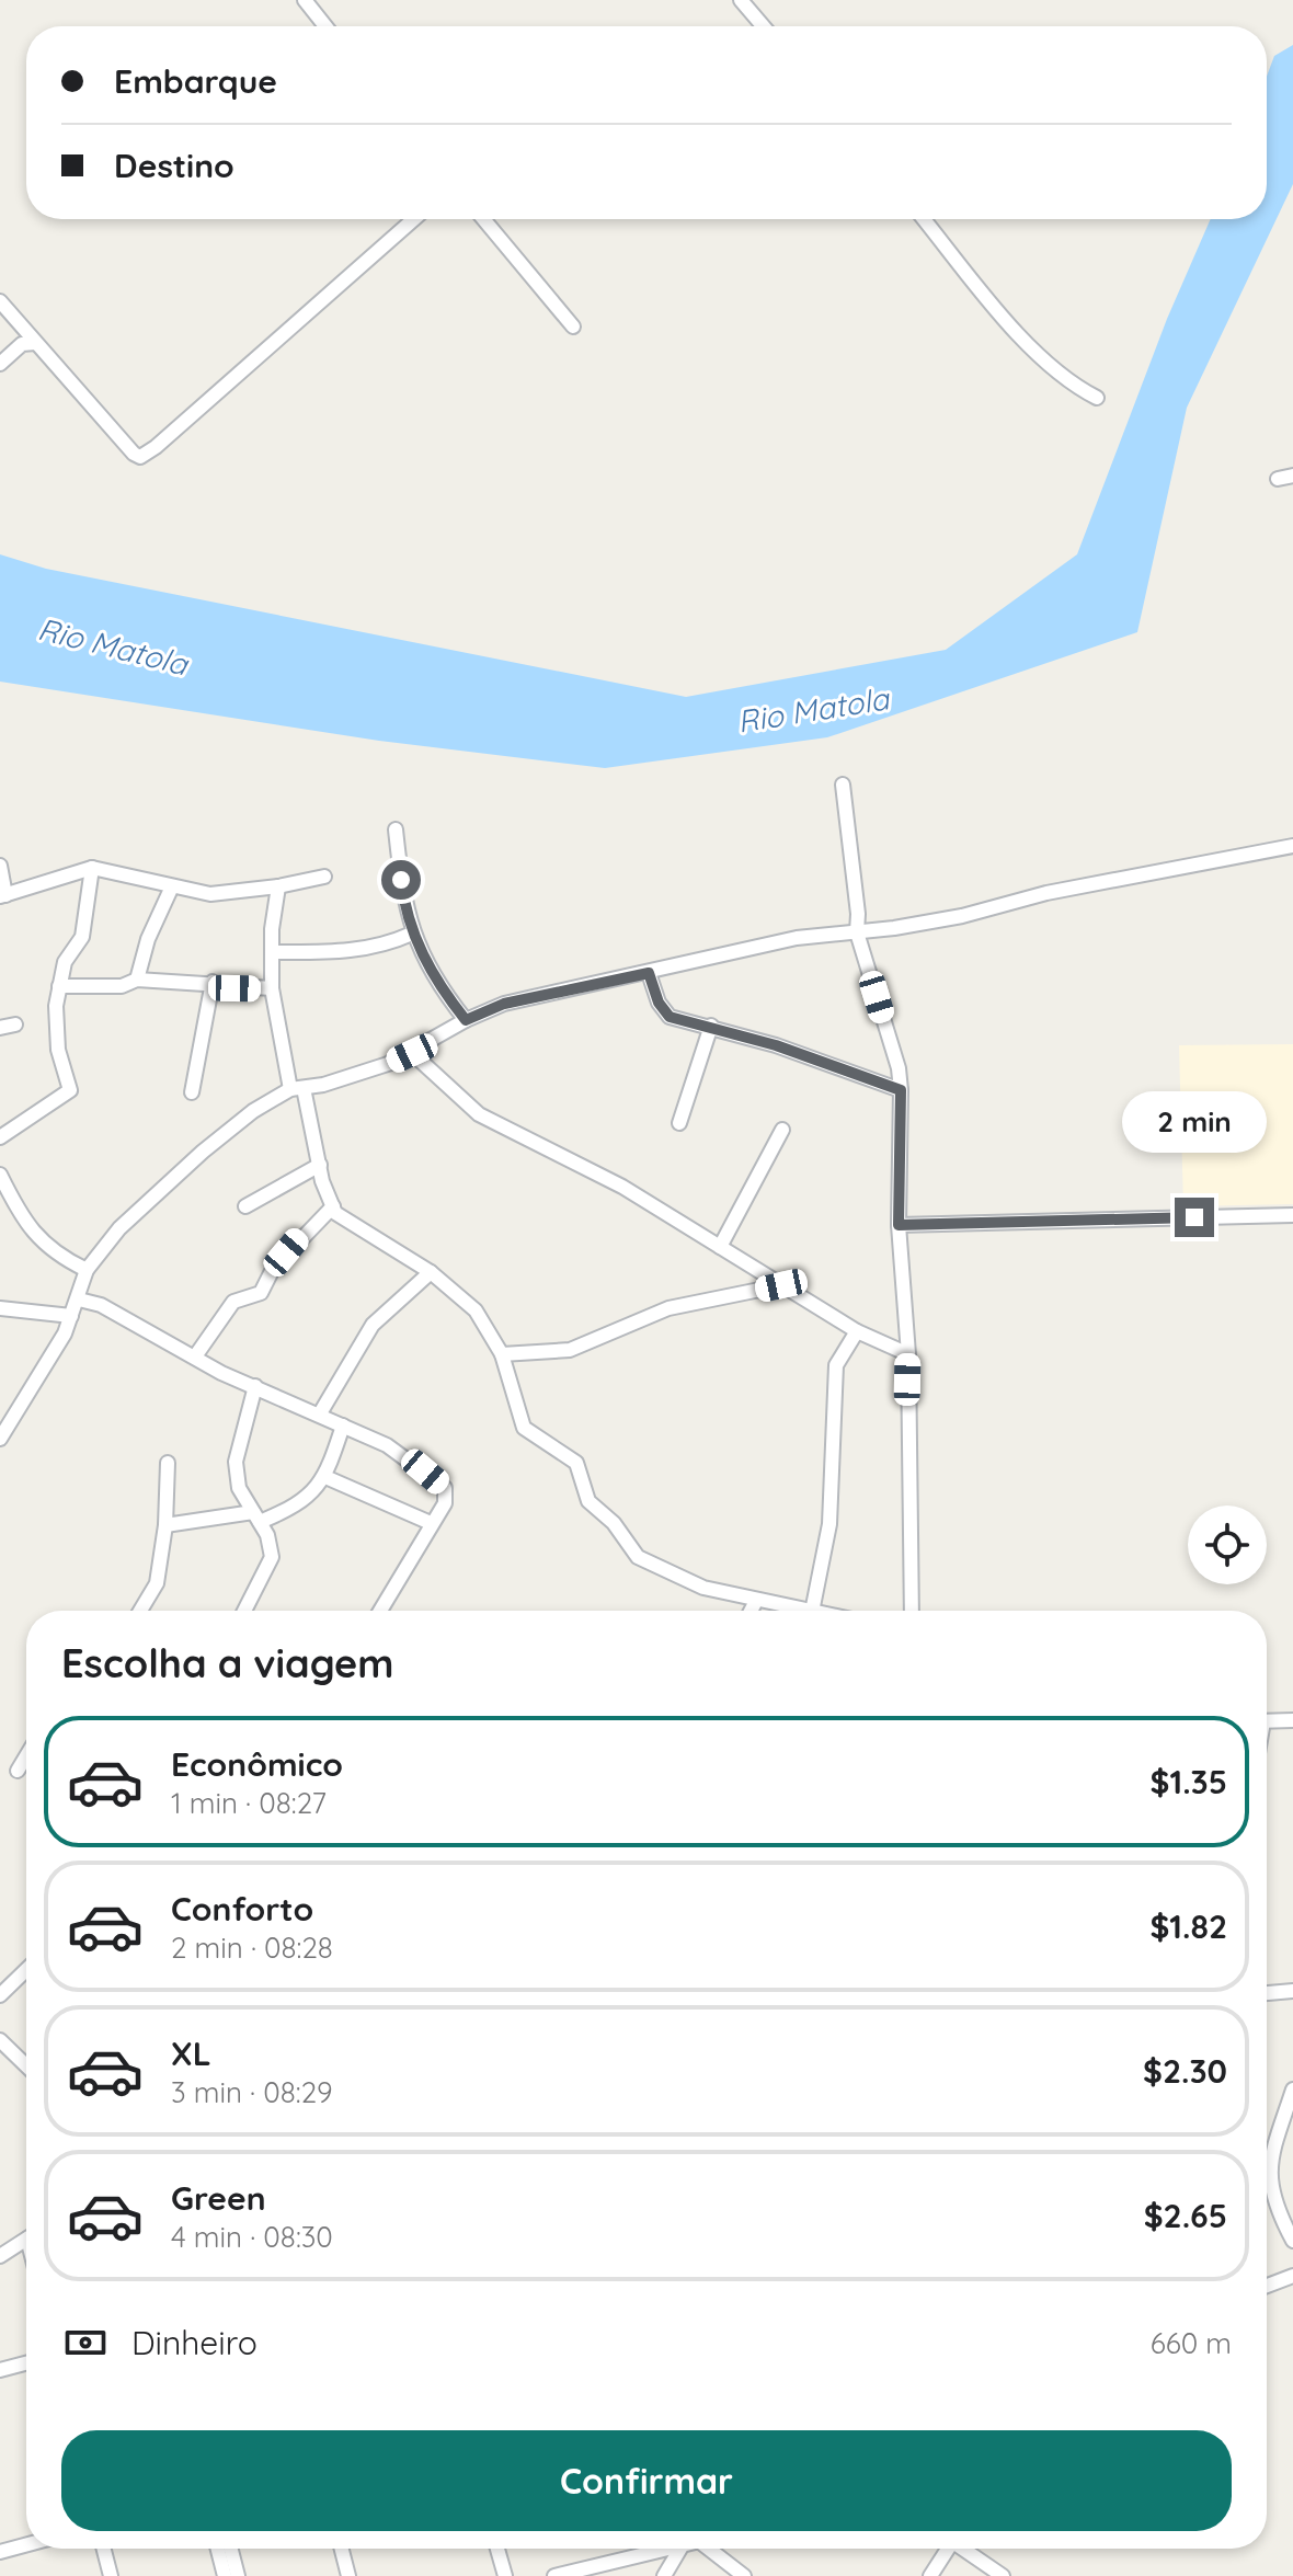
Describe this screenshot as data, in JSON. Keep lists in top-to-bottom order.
{
  "water": ["Rio Matola"],
  "page": {
    "banner": ["Embarque", "Destino"],
    "bubble": "2 min",
    "heading": "Escolha a viagem",
    "list": [
      {
        "name": "Econômico",
        "note": "1 min · 08:27",
        "value": "$1.35"
      },
      {
        "name": "Conforto",
        "note": "2 min · 08:28",
        "value": "$1.82"
      },
      {
        "name": "XL",
        "note": "3 min · 08:29",
        "value": "$2.30"
      },
      {
        "name": "Green",
        "note": "4 min · 08:30",
        "value": "$2.65"
      }
    ],
    "pay": ["Dinheiro", "660 m"],
    "buttons": "Confirmar"
  }
}
